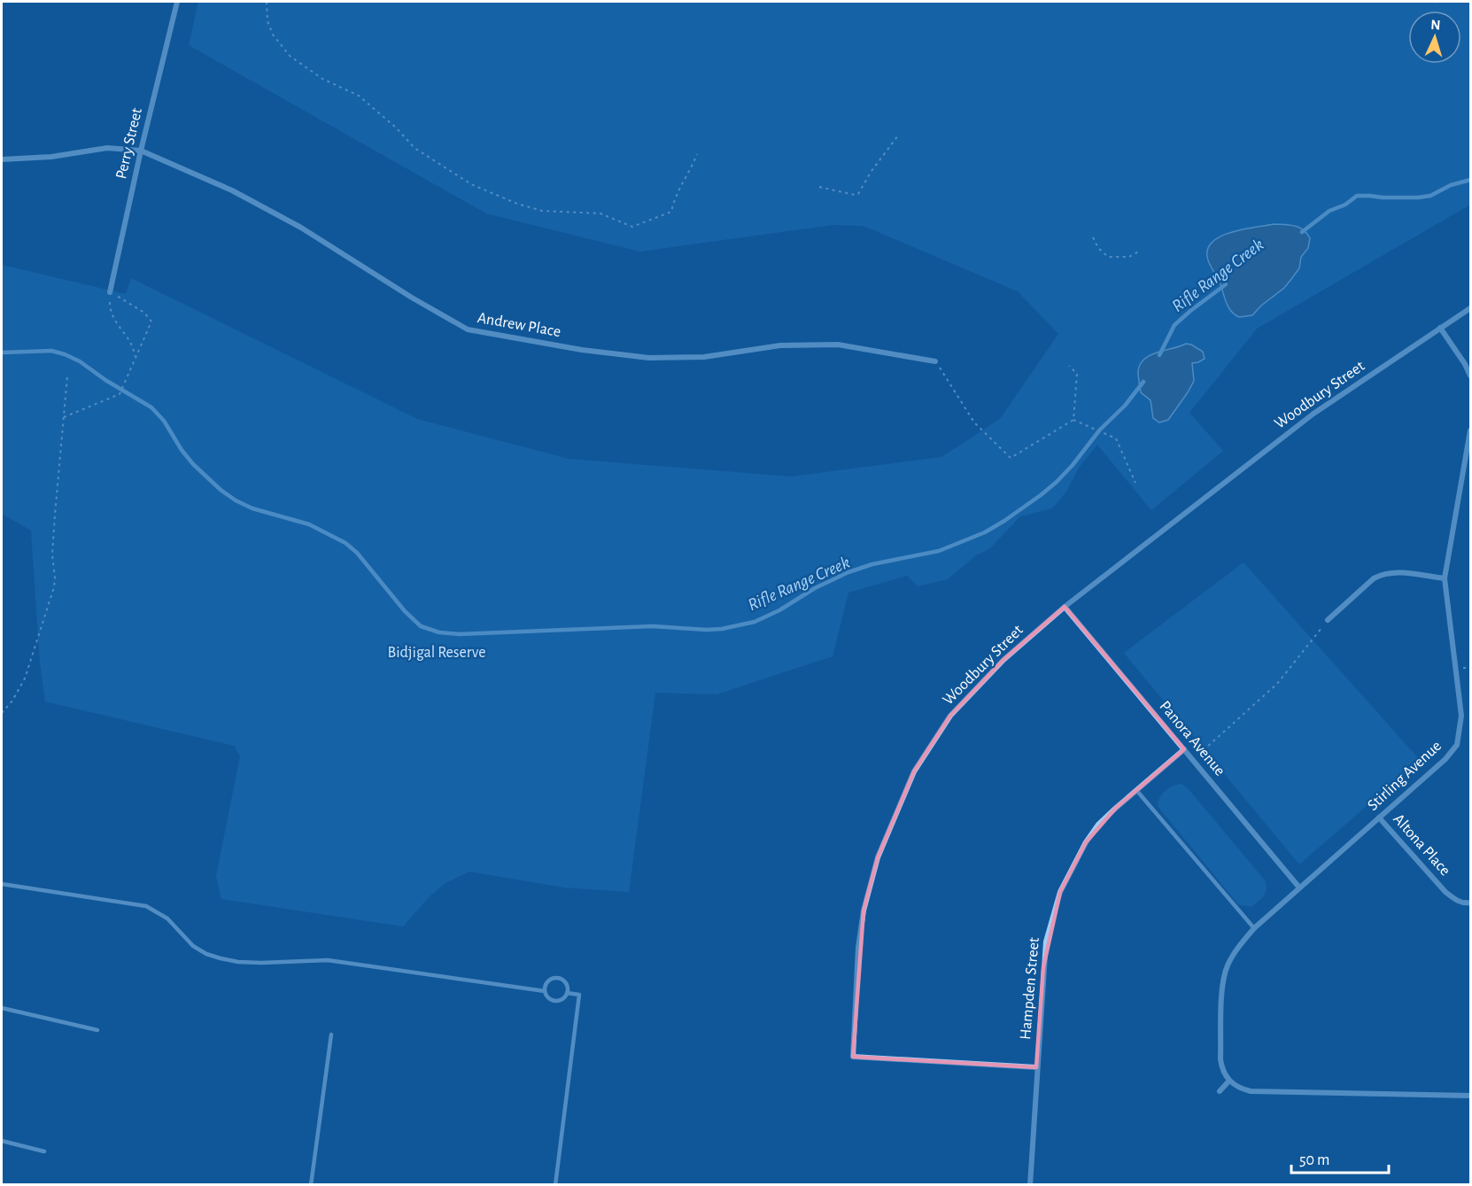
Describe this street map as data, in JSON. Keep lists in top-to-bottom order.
{
  "streets": {
    "street": [
      "Perry Street",
      "Andrew Place",
      "Woodbury Street",
      "Panora Avenue",
      "Stirling Avenue",
      "Altona Place",
      "Hampden Street"
    ]
  },
  "crossings": [
    ["Perry Street", "Andrew Place"],
    ["Woodbury Street", "Panora Avenue"],
    ["Woodbury Street", "Hampden Street"],
    ["Panora Avenue", "Stirling Avenue"],
    ["Panora Avenue", "Hampden Street"],
    ["Stirling Avenue", "Altona Place"]
  ],
  "water": ["Rifle Range Creek"],
  "parks": ["Bidjigal Reserve"],
  "scale_bar": "50 m",
  "north": "top"
}
